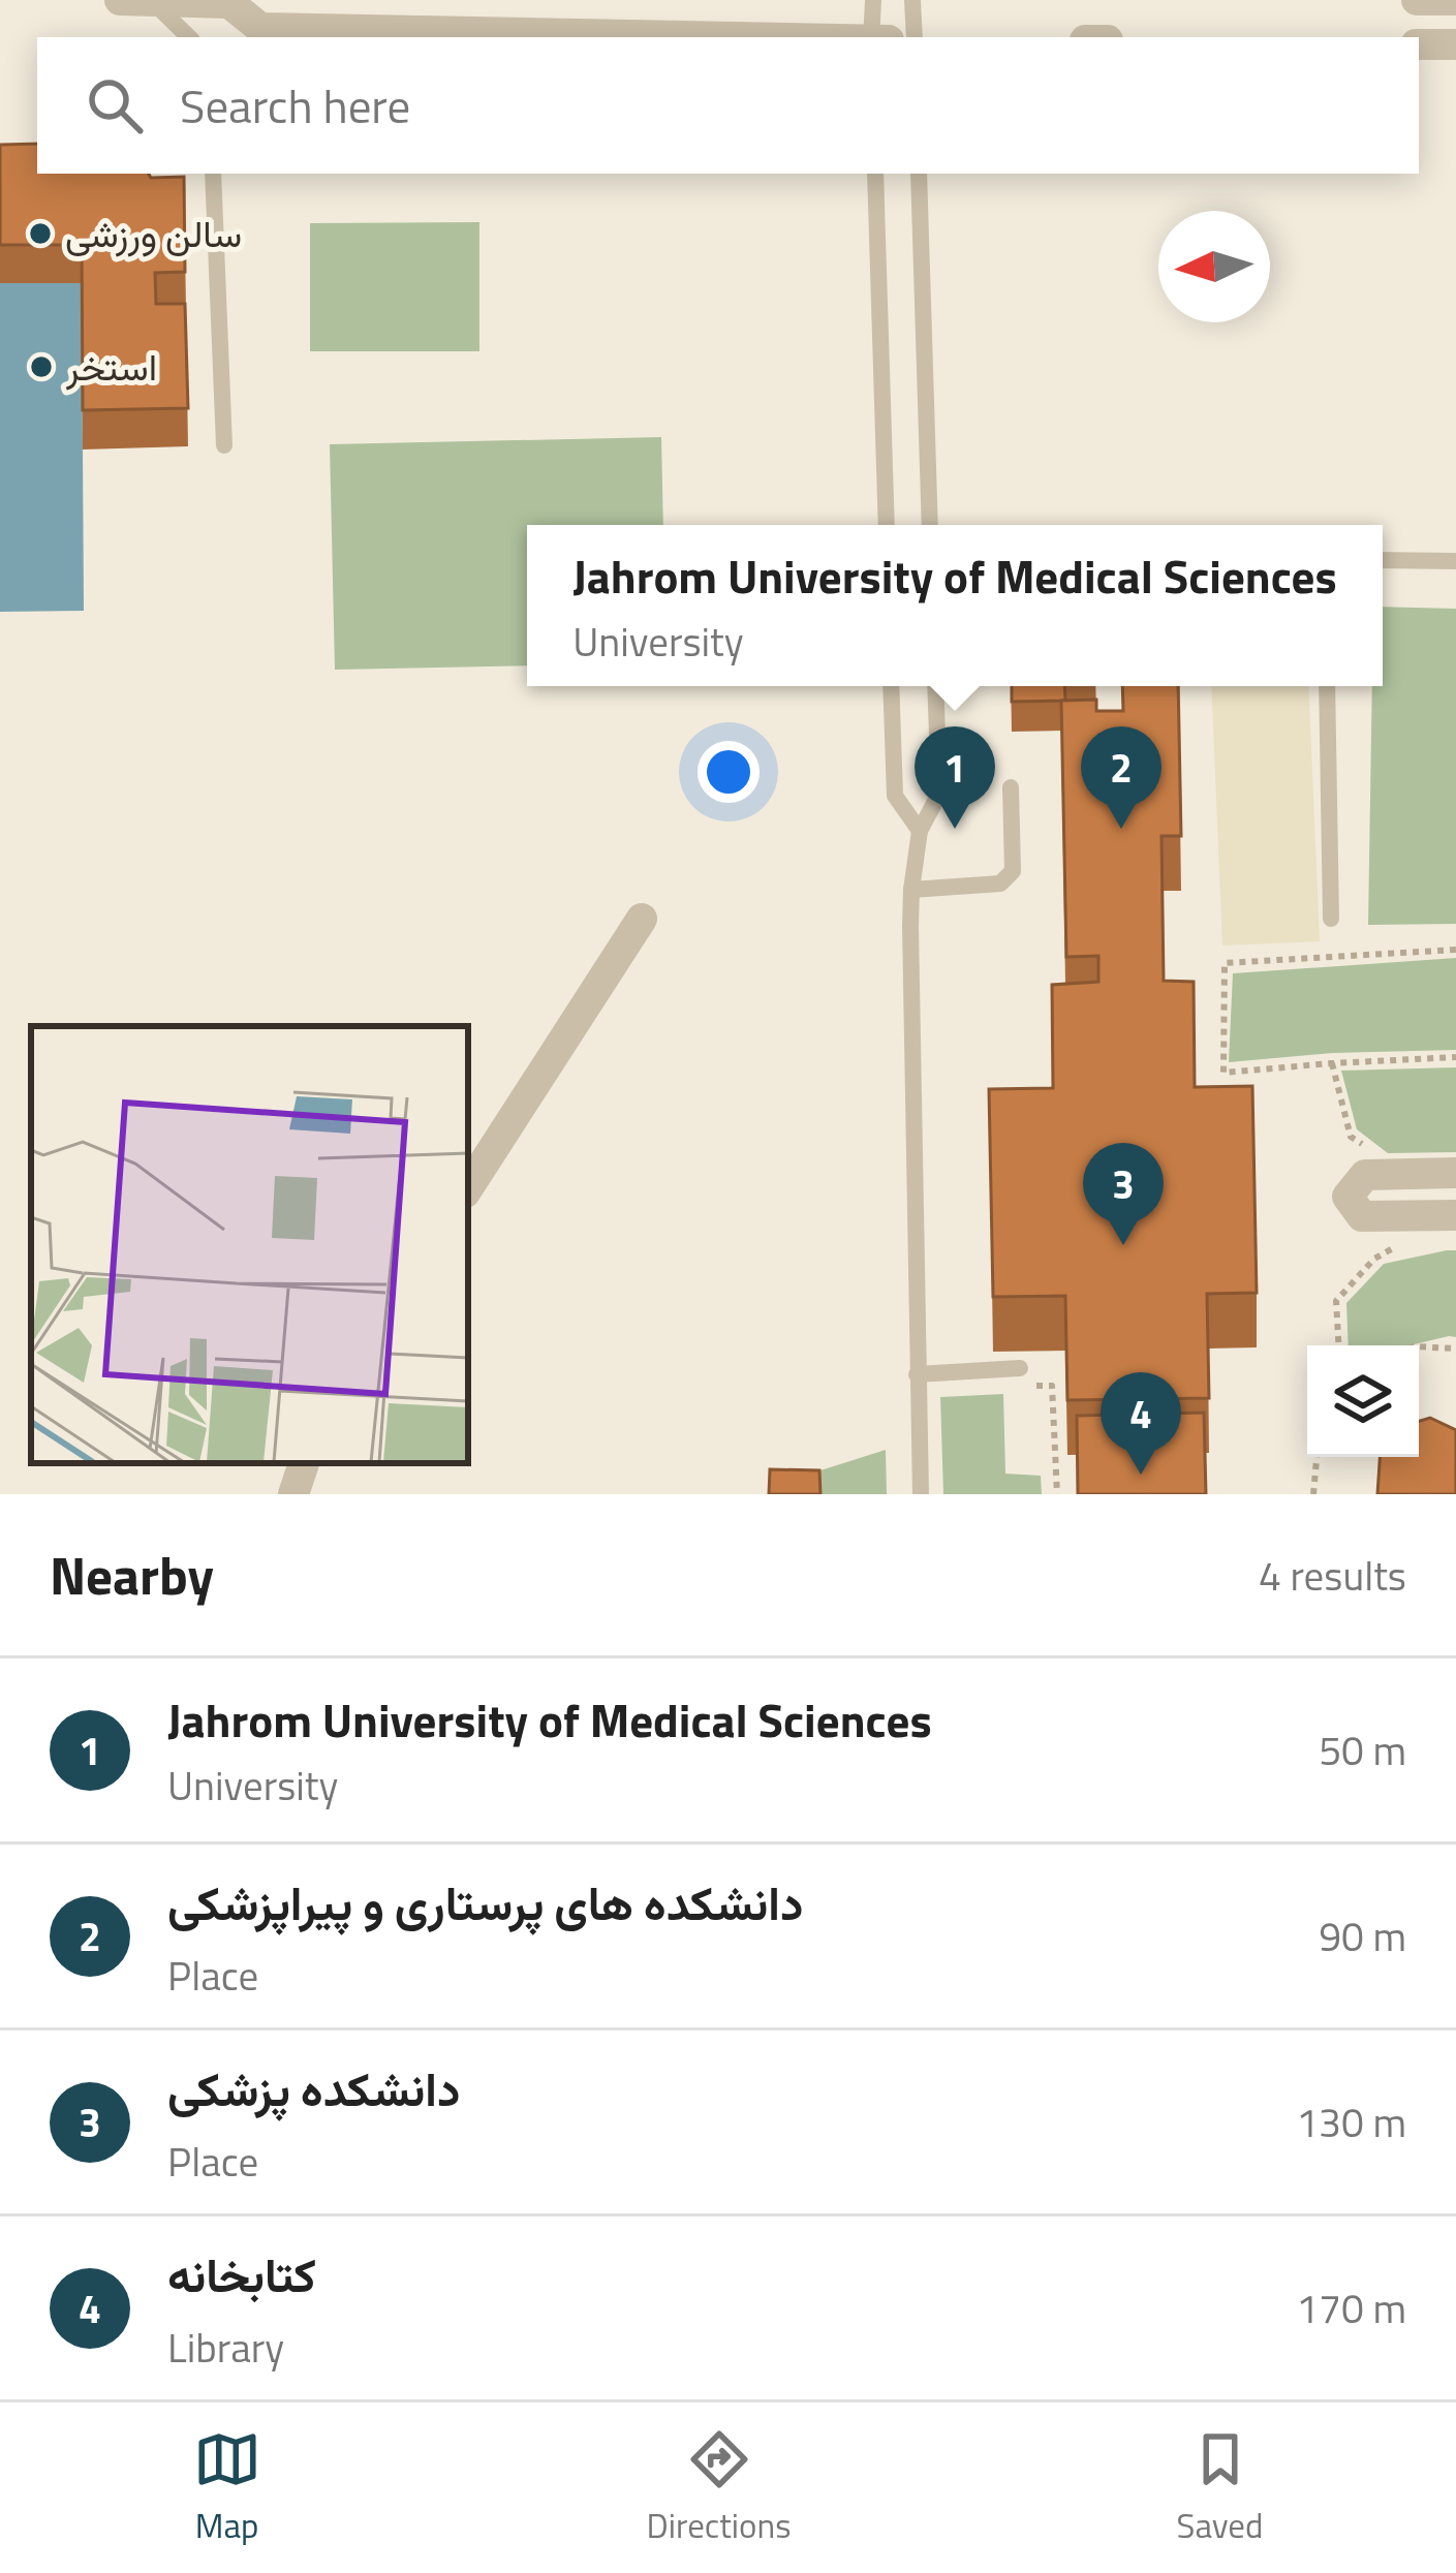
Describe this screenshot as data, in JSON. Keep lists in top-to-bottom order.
{
  "places": ["سالن ورزشی", "استخر"],
  "north": "left",
  "page": {
    "search": "Search here",
    "popup": ["Jahrom University of Medical Sciences", "University"],
    "pins": [
      "1",
      "2",
      "3",
      "4"
    ],
    "heading": ["Nearby", "4 results"],
    "list": [
      {
        "mark": "1",
        "name": "Jahrom University of Medical Sciences",
        "note": "University",
        "value": "50 m"
      },
      {
        "mark": "2",
        "name": "دانشکده های پرستاری و پیراپزشکی",
        "note": "Place",
        "value": "90 m"
      },
      {
        "mark": "3",
        "name": "دانشکده پزشکی",
        "note": "Place",
        "value": "130 m"
      },
      {
        "mark": "4",
        "name": "کتابخانه",
        "note": "Library",
        "value": "170 m"
      }
    ],
    "nav": ["Map", "Directions", "Saved"]
  }
}
